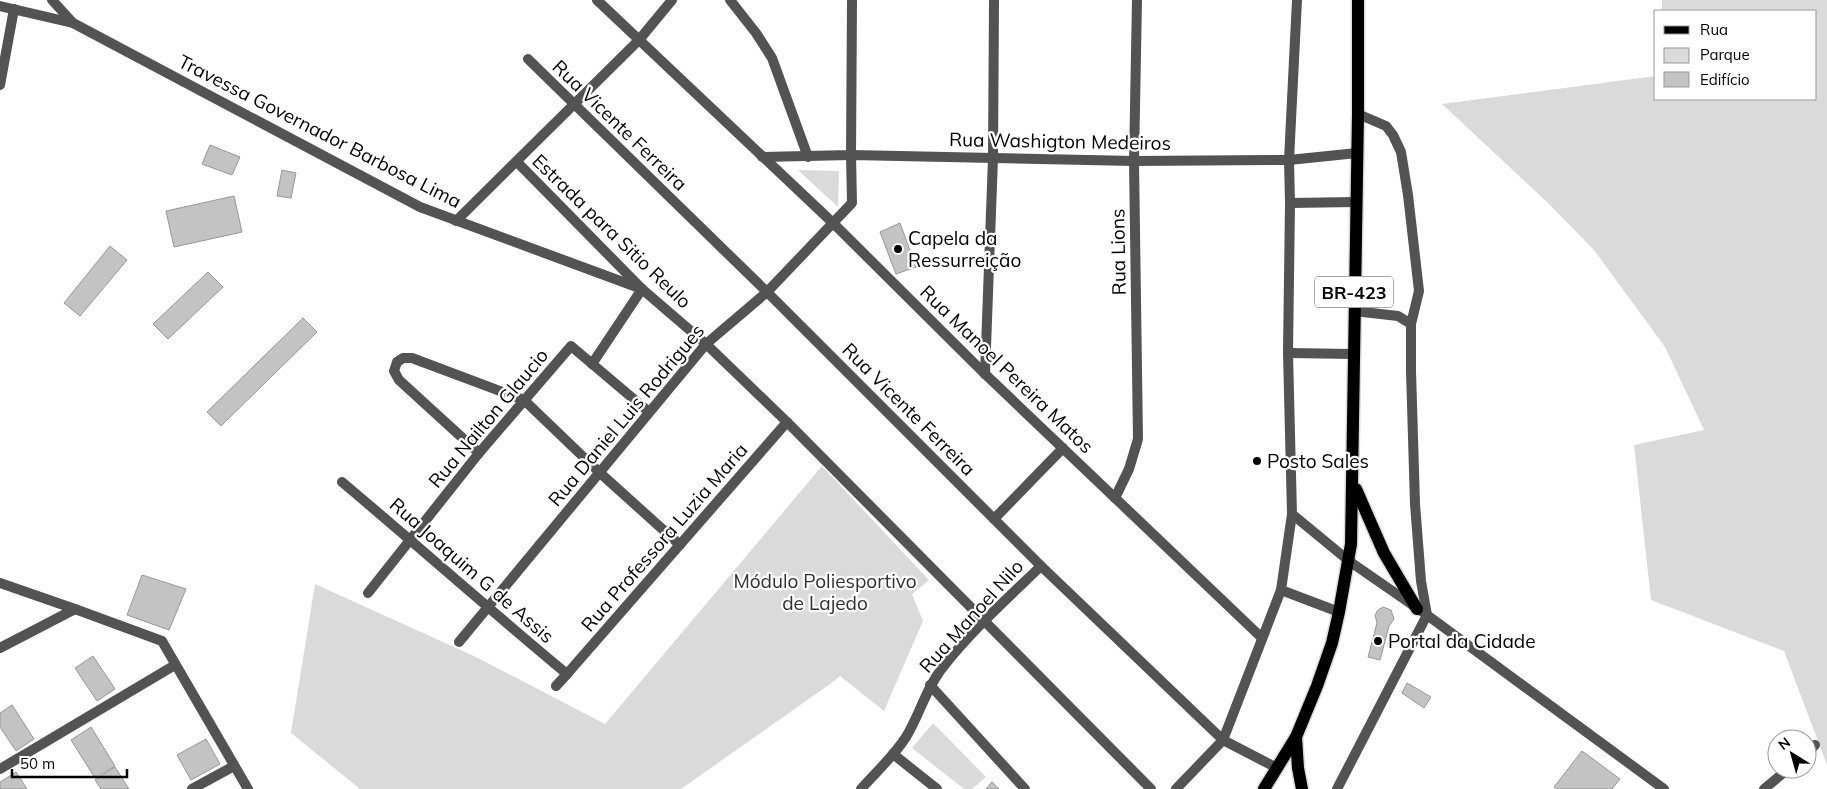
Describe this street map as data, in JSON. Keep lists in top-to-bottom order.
{
  "streets": {
    "main road": ["BR-423"],
    "street": [
      "Rua Vicente Ferreira",
      "Travessa Governador Barbosa Lima",
      "Rua Washigton Medeiros",
      "Estrada para Sitio Reulo",
      "Rua Lions",
      "Rua Manoel Pereira Matos",
      "Rua Daniel Luis Rodrigues",
      "Rua Nailton Glaucio",
      "Rua Professora Luzia Maria",
      "Rua Joaquim G de Assis",
      "Rua Manoel Nilo"
    ]
  },
  "crossings": [
    ["Rua Vicente Ferreira", "BR-423"],
    ["Rua Vicente Ferreira", "Rua Daniel Luis Rodrigues"],
    ["Rua Vicente Ferreira", "Rua Manoel Nilo"],
    ["Travessa Governador Barbosa Lima", "Estrada para Sitio Reulo"],
    ["Rua Washigton Medeiros", "Rua Lions"],
    ["Rua Washigton Medeiros", "BR-423"],
    ["Rua Washigton Medeiros", "Rua Manoel Pereira Matos"],
    ["Rua Washigton Medeiros", "Rua Daniel Luis Rodrigues"],
    ["Estrada para Sitio Reulo", "Rua Daniel Luis Rodrigues"],
    ["Rua Lions", "Rua Manoel Pereira Matos"],
    ["Rua Manoel Pereira Matos", "Rua Daniel Luis Rodrigues"],
    ["Rua Daniel Luis Rodrigues", "Rua Nailton Glaucio"],
    ["Rua Daniel Luis Rodrigues", "Rua Joaquim G de Assis"],
    ["Rua Nailton Glaucio", "Rua Joaquim G de Assis"],
    ["Rua Professora Luzia Maria", "Rua Joaquim G de Assis"]
  ],
  "parks": ["Módulo Poliesportivo de Lajedo"],
  "places": ["Capela da Ressurreição", "Posto Sales", "Portal da Cidade"],
  "legend": ["Rua", "Parque", "Edifício"],
  "scale_bar": "50 m",
  "north": "top left"
}
